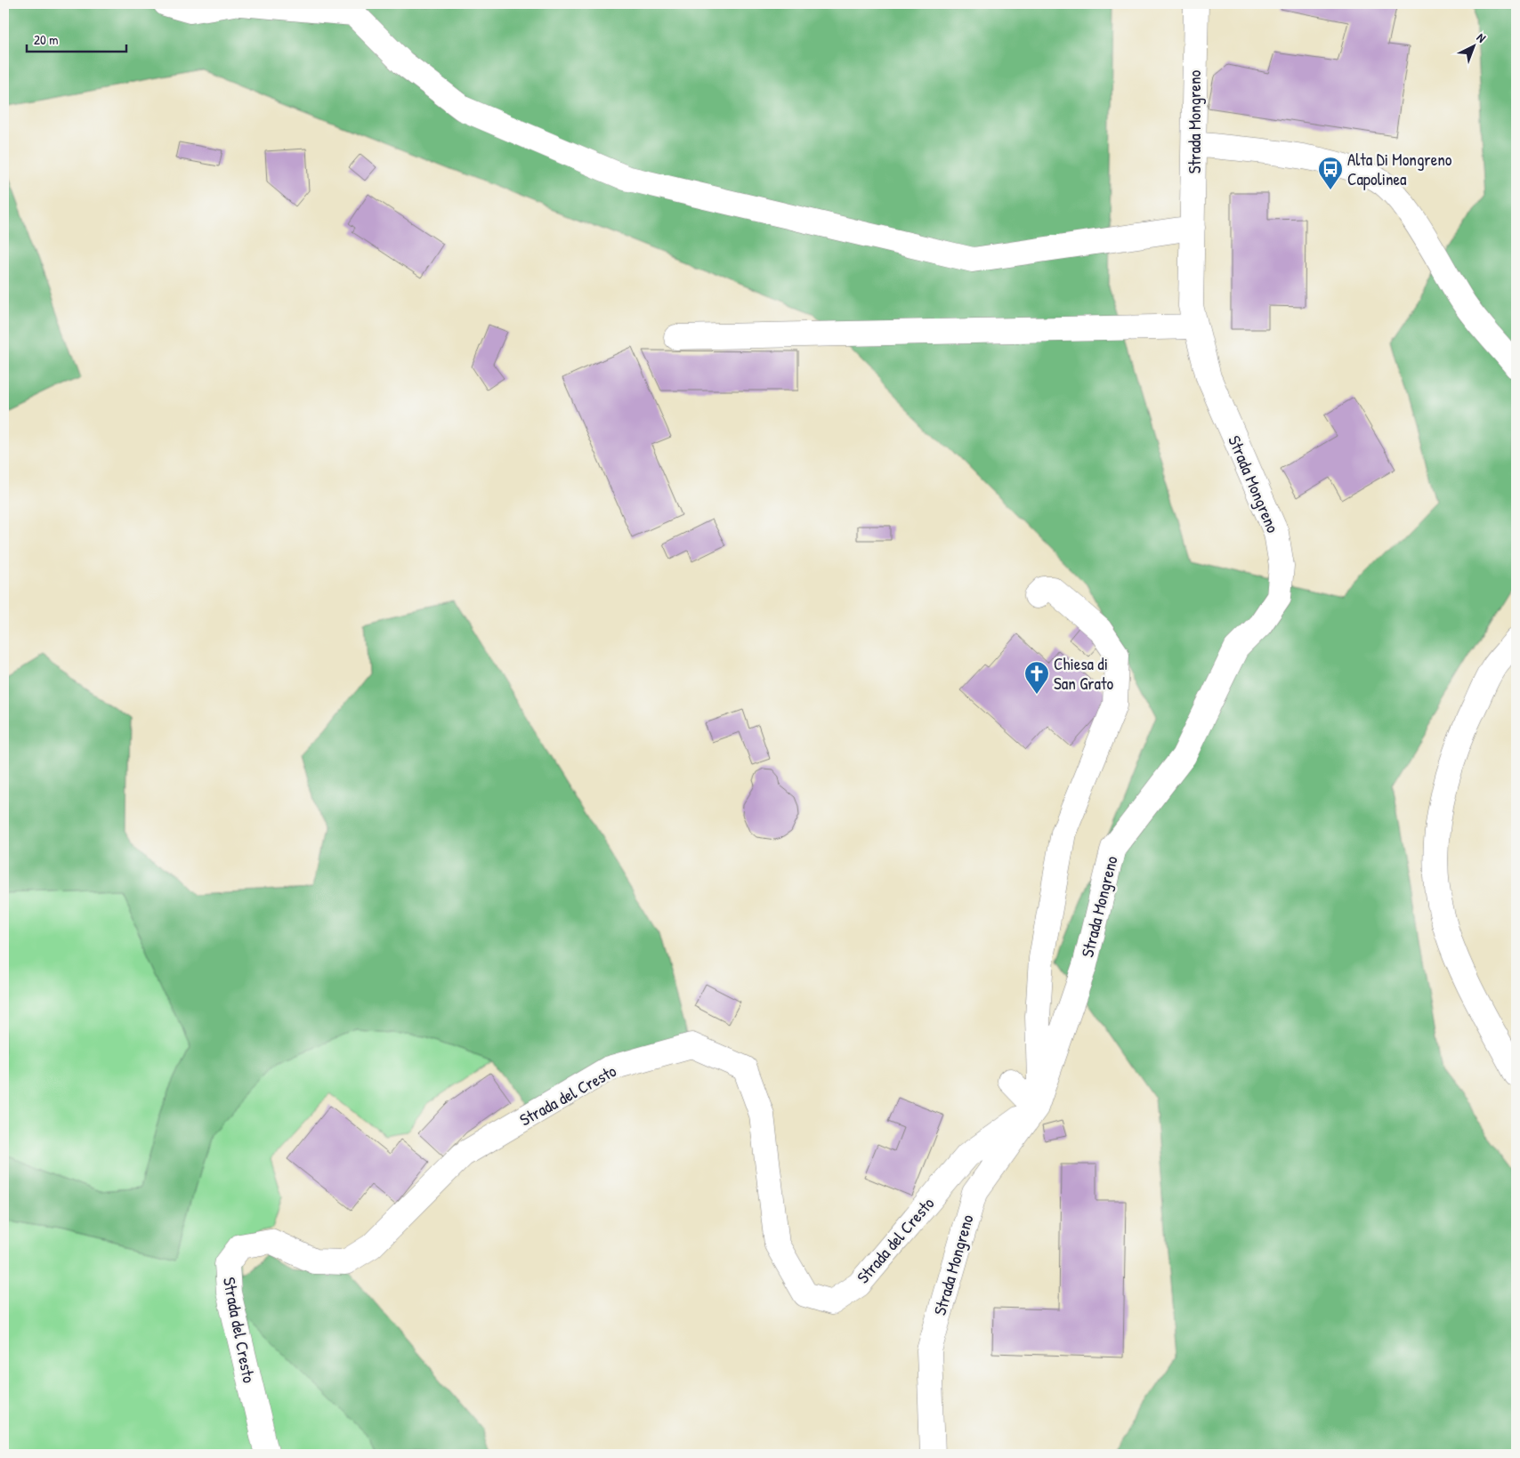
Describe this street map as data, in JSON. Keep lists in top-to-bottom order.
{
  "streets": {
    "street": ["Strada Mongreno", "Strada del Cresto"]
  },
  "crossings": [
    ["Strada Mongreno", "Strada del Cresto"]
  ],
  "places": {
    "bus stop": ["Alta Di Mongreno Capolinea"],
    "church": ["Chiesa di San Grato"]
  },
  "scale_bar": "20 m",
  "north": "top right"
}
